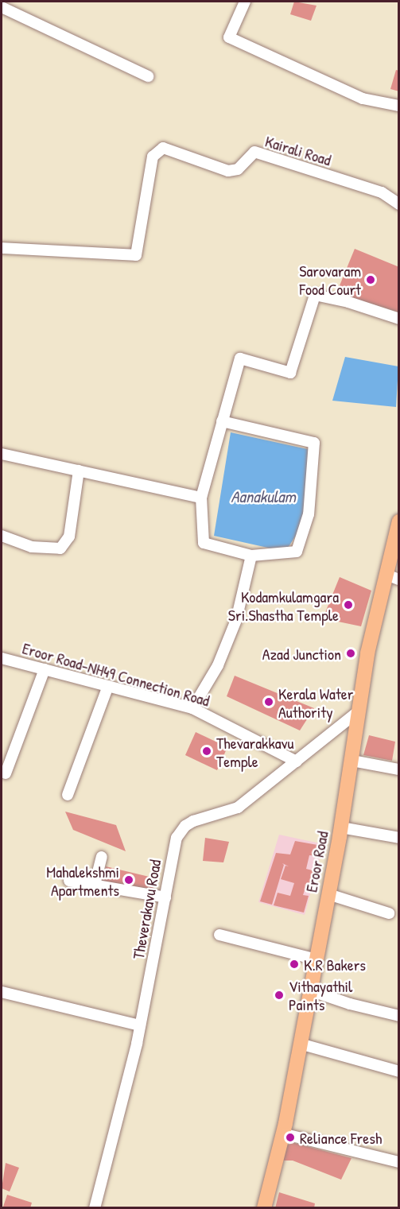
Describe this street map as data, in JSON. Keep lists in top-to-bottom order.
{
  "streets": {
    "main road": ["Eroor Road"],
    "street": ["Kairali Road", "Eroor Road-NH49 Connection Road", "Theverakavu Road"]
  },
  "crossings": [
    ["Eroor Road-NH49 Connection Road", "Theverakavu Road"],
    ["Eroor Road", "Theverakavu Road"]
  ],
  "water": ["Aanakulam"],
  "places": [
    "Sarovaram Food Court",
    "Kodamkulamgara Sri.Shastha Temple",
    "Azad Junction",
    "Kerala Water Authority",
    "Thevarakkavu Temple",
    "Mahalekshmi Apartments",
    "K.R Bakers",
    "Vithayathil Paints",
    "Reliance Fresh"
  ]
}
